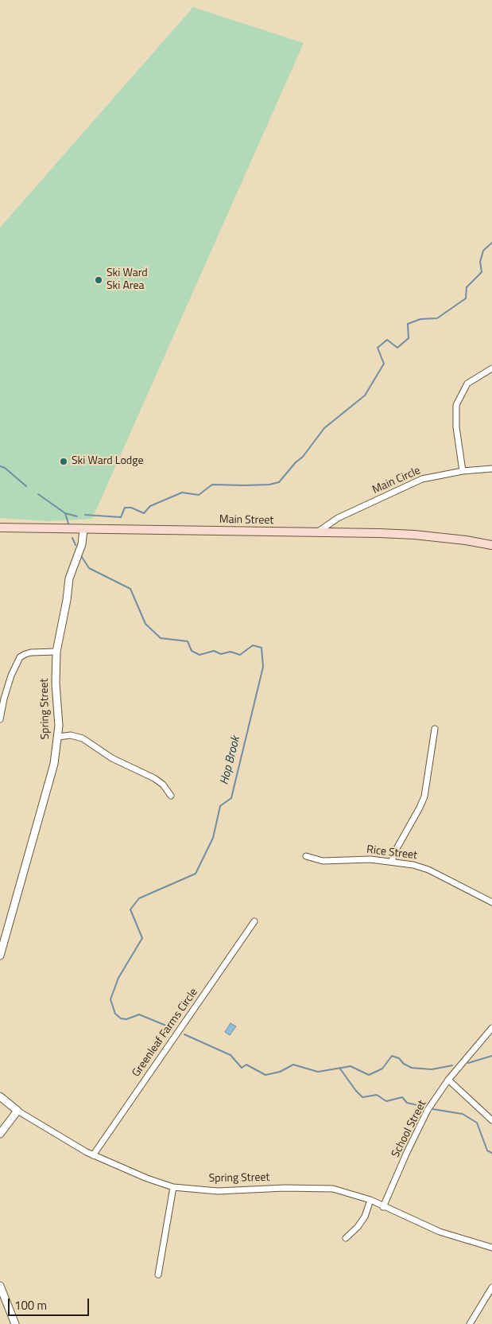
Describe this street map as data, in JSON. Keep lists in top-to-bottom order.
{
  "streets": {
    "main road": ["Main Street"],
    "street": [
      "Main Circle",
      "Spring Street",
      "Rice Street",
      "Greenleaf Farms Circle",
      "School Street"
    ]
  },
  "crossings": [
    ["Main Circle", "Main Street"],
    ["Main Street", "Spring Street"],
    ["Spring Street", "Greenleaf Farms Circle"],
    ["Spring Street", "School Street"]
  ],
  "water": ["Hop Brook"],
  "places": ["Ski Ward Ski Area", "Ski Ward Lodge"],
  "scale_bar": "100 m"
}
